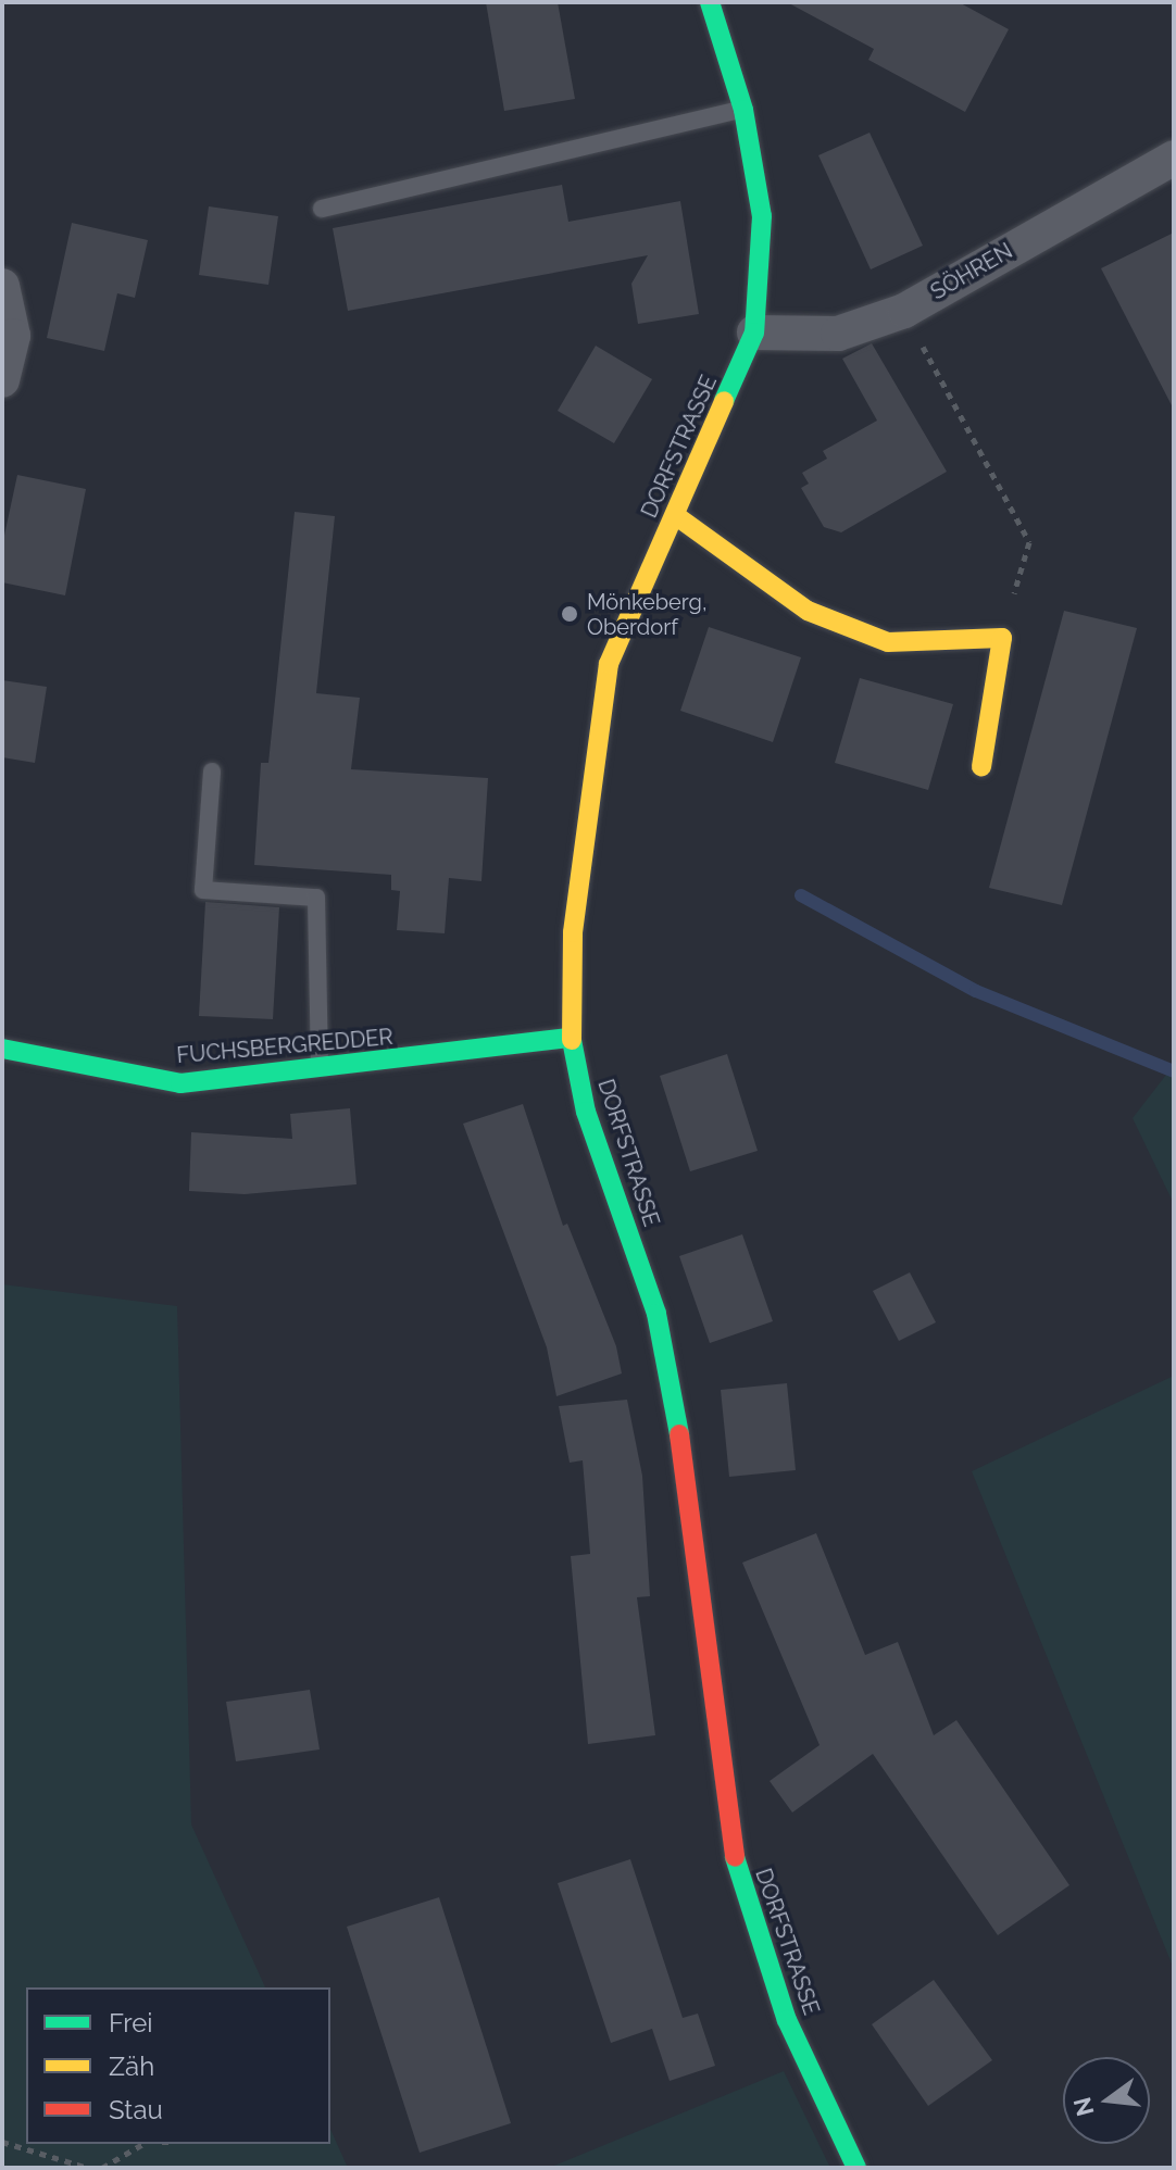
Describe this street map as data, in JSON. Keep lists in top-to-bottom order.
{
  "streets": {
    "street": ["SÖHREN", "DORFSTRASSE", "FUCHSBERGREDDER"]
  },
  "crossings": [
    ["SÖHREN", "DORFSTRASSE"],
    ["DORFSTRASSE", "FUCHSBERGREDDER"]
  ],
  "places": ["Mönkeberg, Oberdorf"],
  "legend": ["Frei", "Zäh", "Stau"],
  "north": "left"
}
